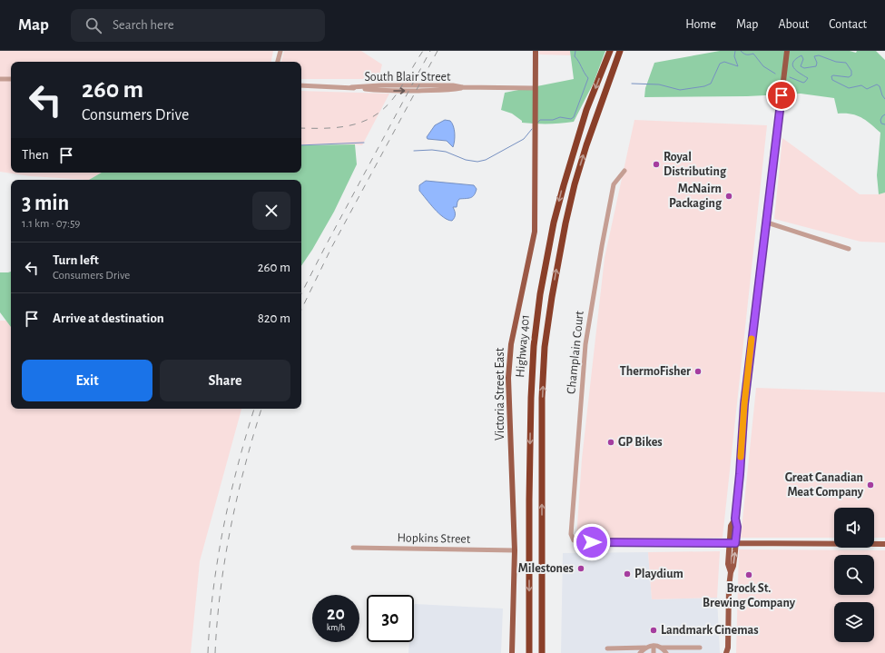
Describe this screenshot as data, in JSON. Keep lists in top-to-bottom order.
{
  "streets": {
    "highway": ["Highway 401"],
    "main road": ["Victoria Street East"],
    "street": ["South Blair Street", "Champlain Court", "Hopkins Street"]
  },
  "crossings": [
    ["South Blair Street", "Victoria Street East"],
    ["Victoria Street East", "Hopkins Street"]
  ],
  "places": [
    "Royal Distributing",
    "McNairn Packaging",
    "ThermoFisher",
    "GP Bikes",
    "Great Canadian Meat Company",
    "Milestones",
    "Playdium",
    "Brock St. Brewing Company",
    "Landmark Cinemas"
  ],
  "page": {
    "header": "Map",
    "search": "Search here",
    "nav": [
      "Home",
      "Map",
      "About",
      "Contact"
    ],
    "turn": ["260 m", "Consumers Drive"],
    "then": "Then",
    "heading": ["3 min", "1.1 km · 07:59"],
    "list": [
      {
        "name": "Turn left",
        "note": "Consumers Drive",
        "value": "260 m"
      },
      {
        "name": "Arrive at destination",
        "value": "820 m"
      }
    ],
    "buttons": ["Exit", "Share"],
    "speed": "20 km/h",
    "limit": "30"
  }
}
